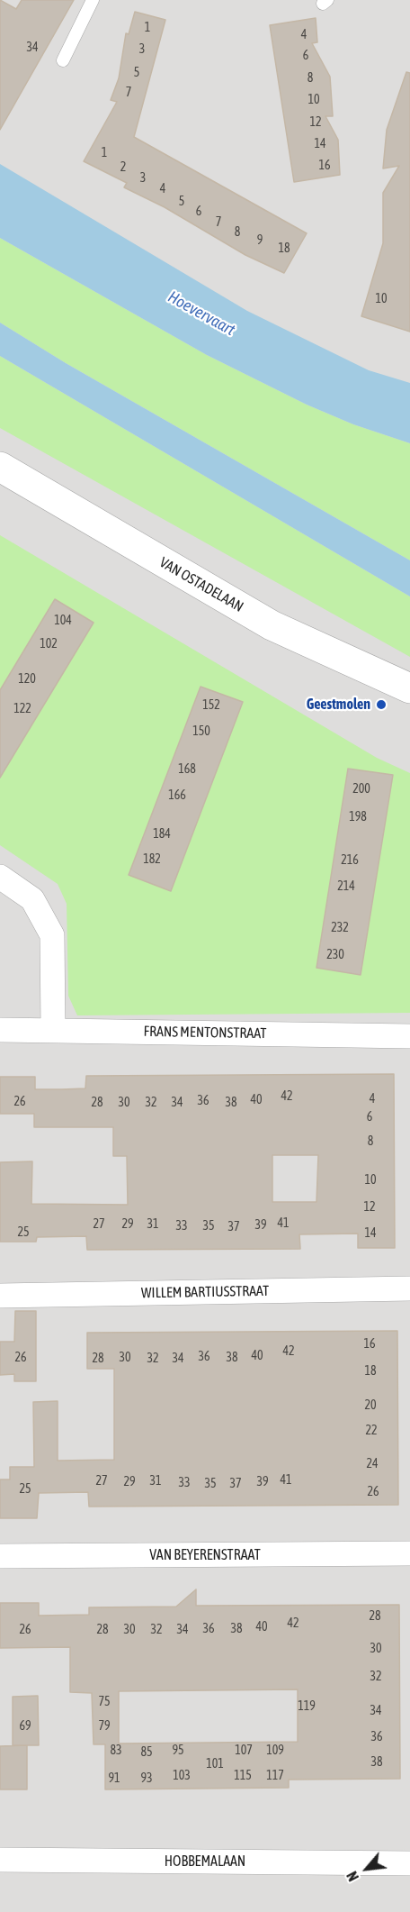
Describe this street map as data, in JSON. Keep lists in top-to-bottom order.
{
  "streets": {
    "street": [
      "VAN OSTADELAAN",
      "FRANS MENTONSTRAAT",
      "WILLEM BARTIUSSTRAAT",
      "VAN BEYERENSTRAAT",
      "HOBBEMALAAN"
    ]
  },
  "water": ["Hoevervaart"],
  "places": ["Geestmolen"],
  "house_numbers": [
    "1",
    "4",
    "34",
    "3",
    "6",
    "5",
    "8",
    "7",
    "10",
    "12",
    "14",
    "1",
    "16",
    "2",
    "3",
    "4",
    "5",
    "6",
    "7",
    "8",
    "9",
    "18",
    "10",
    "104",
    "102",
    "120",
    "152",
    "122",
    "150",
    "168",
    "200",
    "166",
    "198",
    "184",
    "182",
    "216",
    "214",
    "232",
    "230",
    "42",
    "4",
    "40",
    "36",
    "26",
    "28",
    "30",
    "32",
    "34",
    "38",
    "6",
    "8",
    "10",
    "12",
    "41",
    "27",
    "29",
    "31",
    "39",
    "33",
    "35",
    "37",
    "25",
    "14",
    "16",
    "42",
    "40",
    "36",
    "26",
    "30",
    "38",
    "28",
    "32",
    "34",
    "18",
    "20",
    "22",
    "24",
    "41",
    "27",
    "31",
    "29",
    "39",
    "33",
    "35",
    "37",
    "25",
    "26",
    "28",
    "42",
    "40",
    "36",
    "38",
    "26",
    "28",
    "30",
    "32",
    "34",
    "30",
    "32",
    "75",
    "119",
    "34",
    "69",
    "79",
    "36",
    "83",
    "95",
    "107",
    "109",
    "85",
    "38",
    "101",
    "103",
    "115",
    "117",
    "91",
    "93"
  ],
  "north": "bottom left"
}
